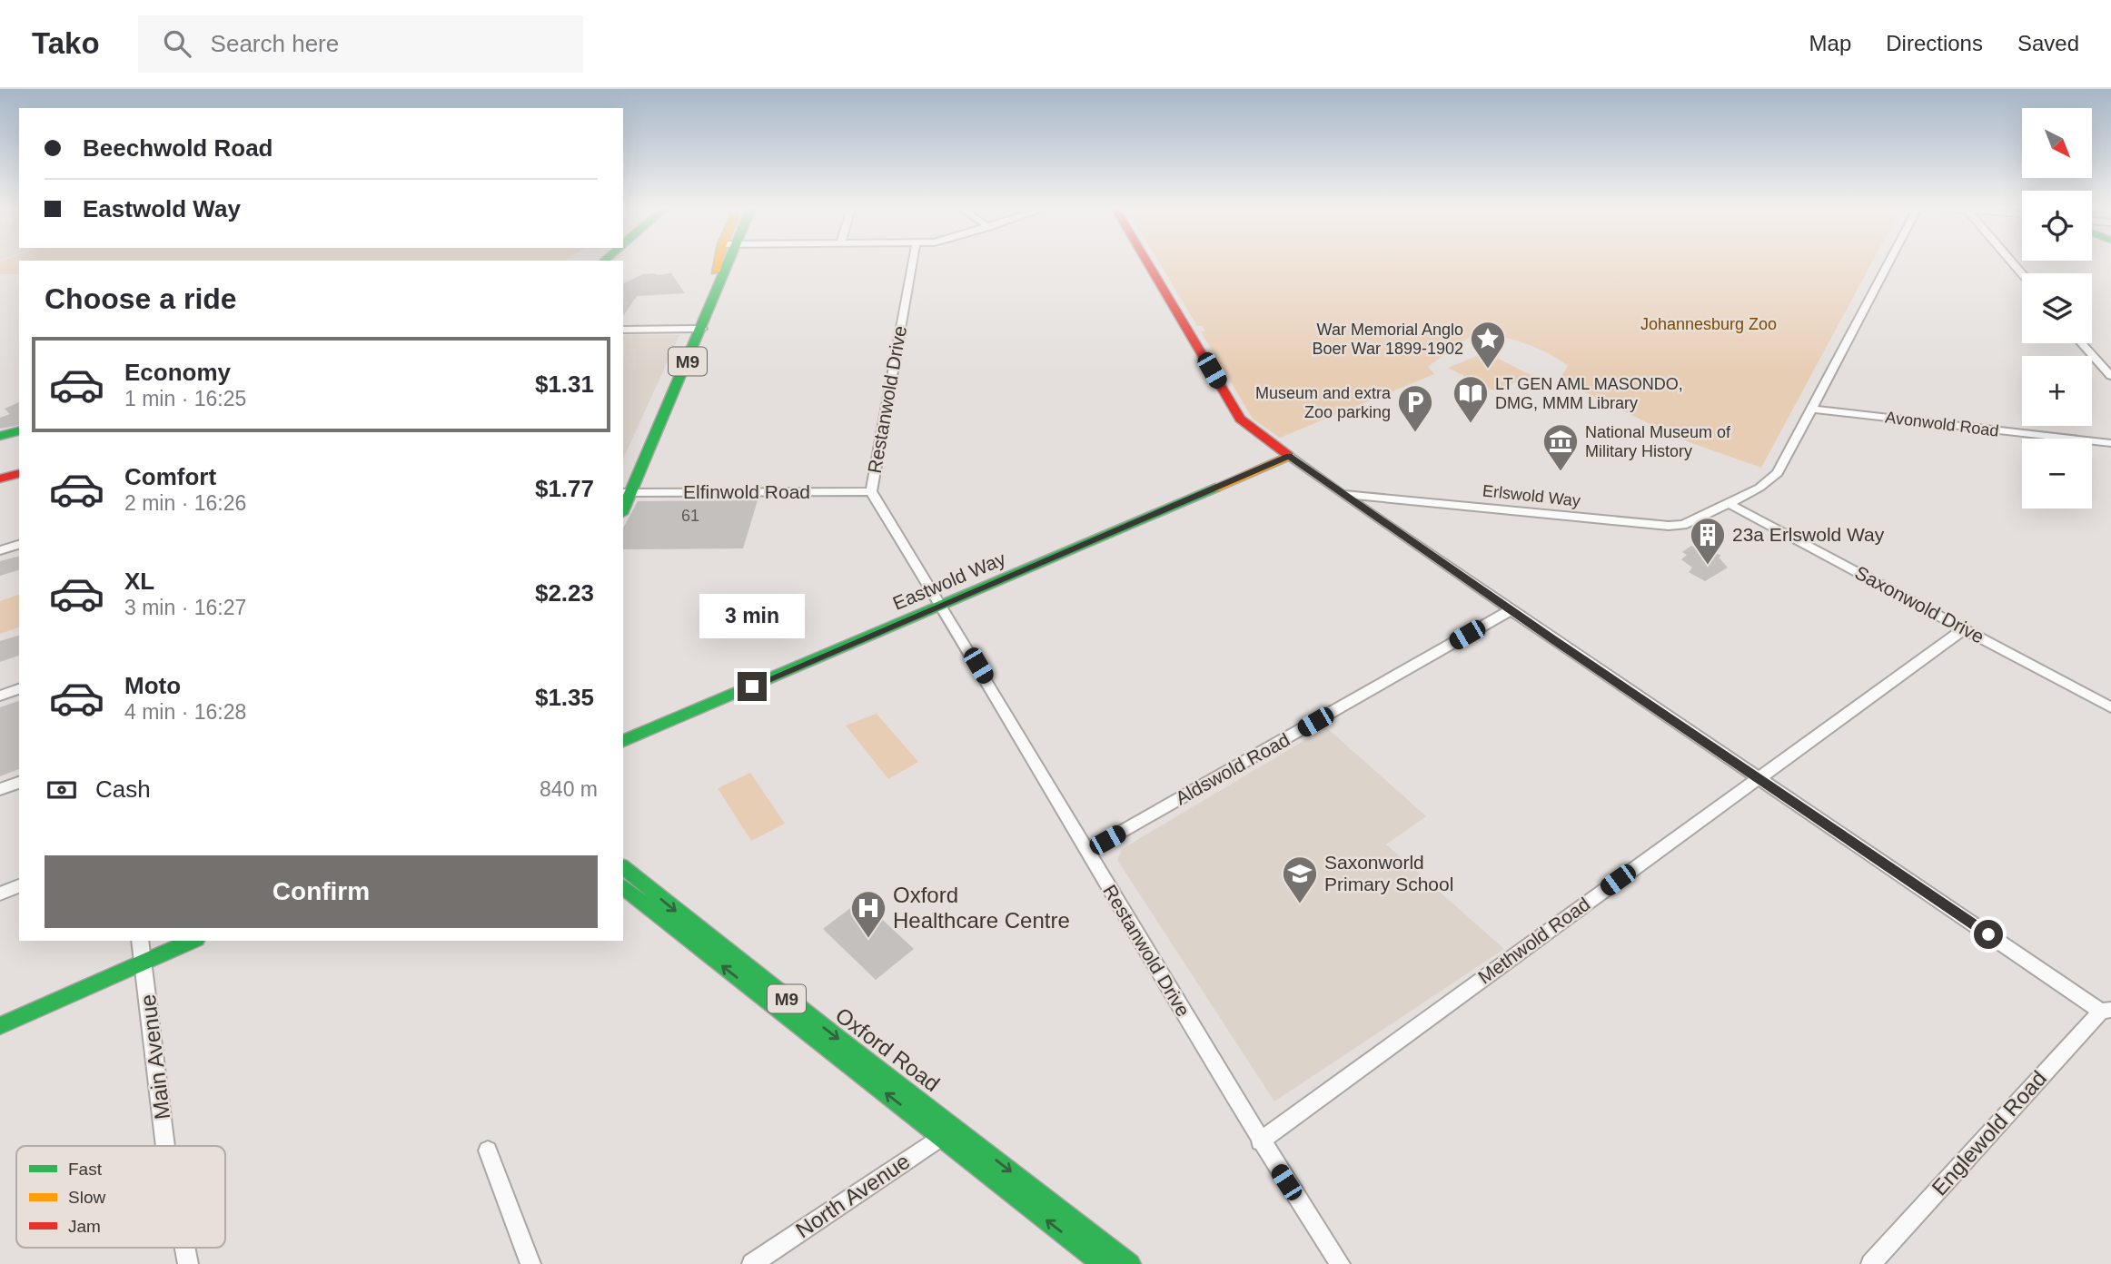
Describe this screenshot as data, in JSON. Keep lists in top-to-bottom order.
{
  "streets": {
    "main road": ["M9", "Eastwold Way", "Oxford Road"],
    "street": [
      "Restanwold Drive",
      "Avonwold Road",
      "Elfinwold Road",
      "Erlswold Way",
      "Saxonwold Drive",
      "Aldswold Road",
      "Methwold Road",
      "Main Avenue",
      "Englewold Road",
      "North Avenue"
    ]
  },
  "crossings": [
    ["M9", "Elfinwold Road"],
    ["Restanwold Drive", "Elfinwold Road"],
    ["Restanwold Drive", "Eastwold Way"],
    ["Restanwold Drive", "Aldswold Road"],
    ["Restanwold Drive", "Methwold Road"],
    ["Avonwold Road", "Erlswold Way"],
    ["Erlswold Way", "Saxonwold Drive"],
    ["Saxonwold Drive", "Methwold Road"],
    ["Oxford Road", "North Avenue"]
  ],
  "parks": ["Johannesburg Zoo"],
  "places": {
    "place": ["War Memorial Anglo Boer War 1899-1902"],
    "library": ["LT GEN AML MASONDO, DMG, MMM Library"],
    "parking": ["Museum and extra Zoo parking"],
    "museum": ["National Museum of Military History"],
    "building": ["23a Erlswold Way"],
    "school or university": ["Saxonworld Primary School"],
    "hospital": ["Oxford Healthcare Centre"]
  },
  "house_numbers": ["61"],
  "legend": ["Fast", "Slow", "Jam"],
  "north": "bottom right",
  "page": {
    "header": "Tako",
    "search": "Search here",
    "nav": ["Map", "Directions", "Saved"],
    "map_buttons": ["+", "−"],
    "banner": ["Beechwold Road", "Eastwold Way"],
    "heading": "Choose a ride",
    "list": [
      {
        "name": "Economy",
        "note": "1 min · 16:25",
        "value": "$1.31"
      },
      {
        "name": "Comfort",
        "note": "2 min · 16:26",
        "value": "$1.77"
      },
      {
        "name": "XL",
        "note": "3 min · 16:27",
        "value": "$2.23"
      },
      {
        "name": "Moto",
        "note": "4 min · 16:28",
        "value": "$1.35"
      }
    ],
    "bubble": "3 min",
    "pay": ["Cash", "840 m"],
    "buttons": "Confirm"
  }
}
